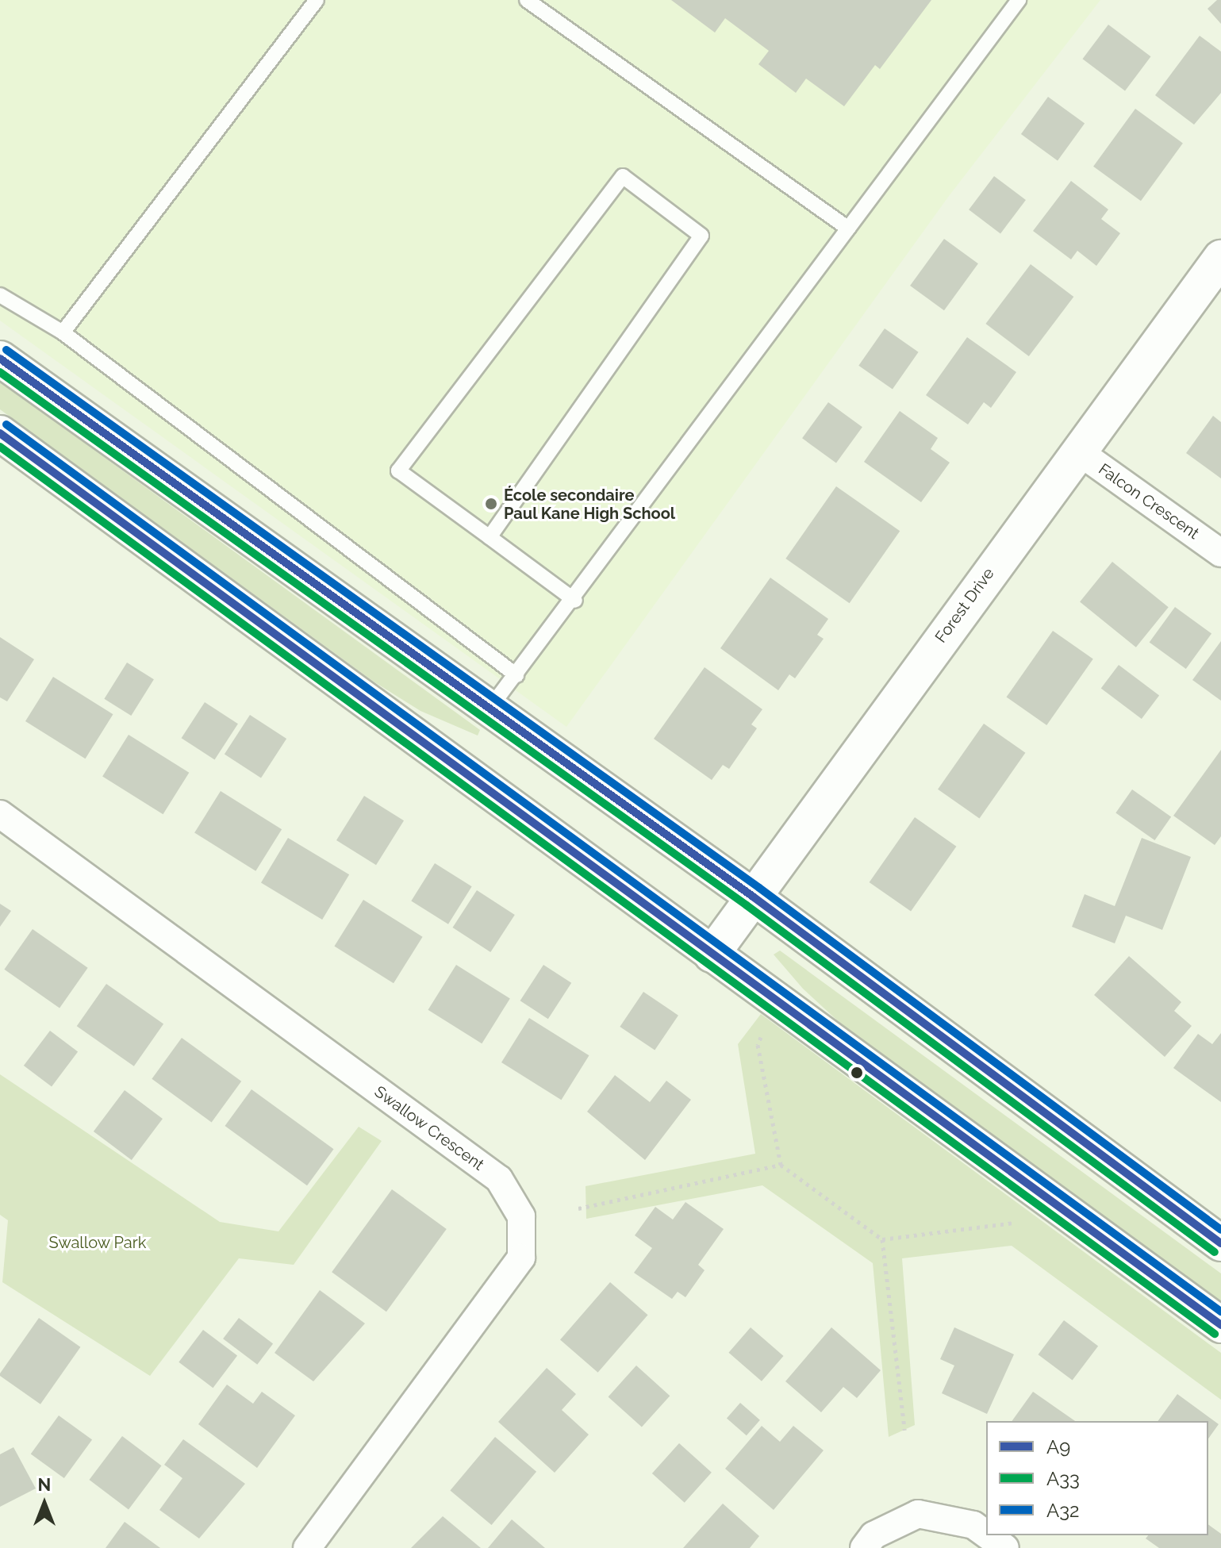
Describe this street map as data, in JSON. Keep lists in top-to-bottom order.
{
  "streets": {
    "main road": ["Forest Drive"],
    "street": ["Falcon Crescent", "Swallow Crescent"]
  },
  "crossings": [
    ["Falcon Crescent", "Forest Drive"]
  ],
  "parks": ["Swallow Park"],
  "places": ["École secondaire Paul Kane High School"],
  "lines": ["transit line A32", "transit line A9", "transit line A33"],
  "legend": ["A9", "A33", "A32"],
  "north": "top"
}
